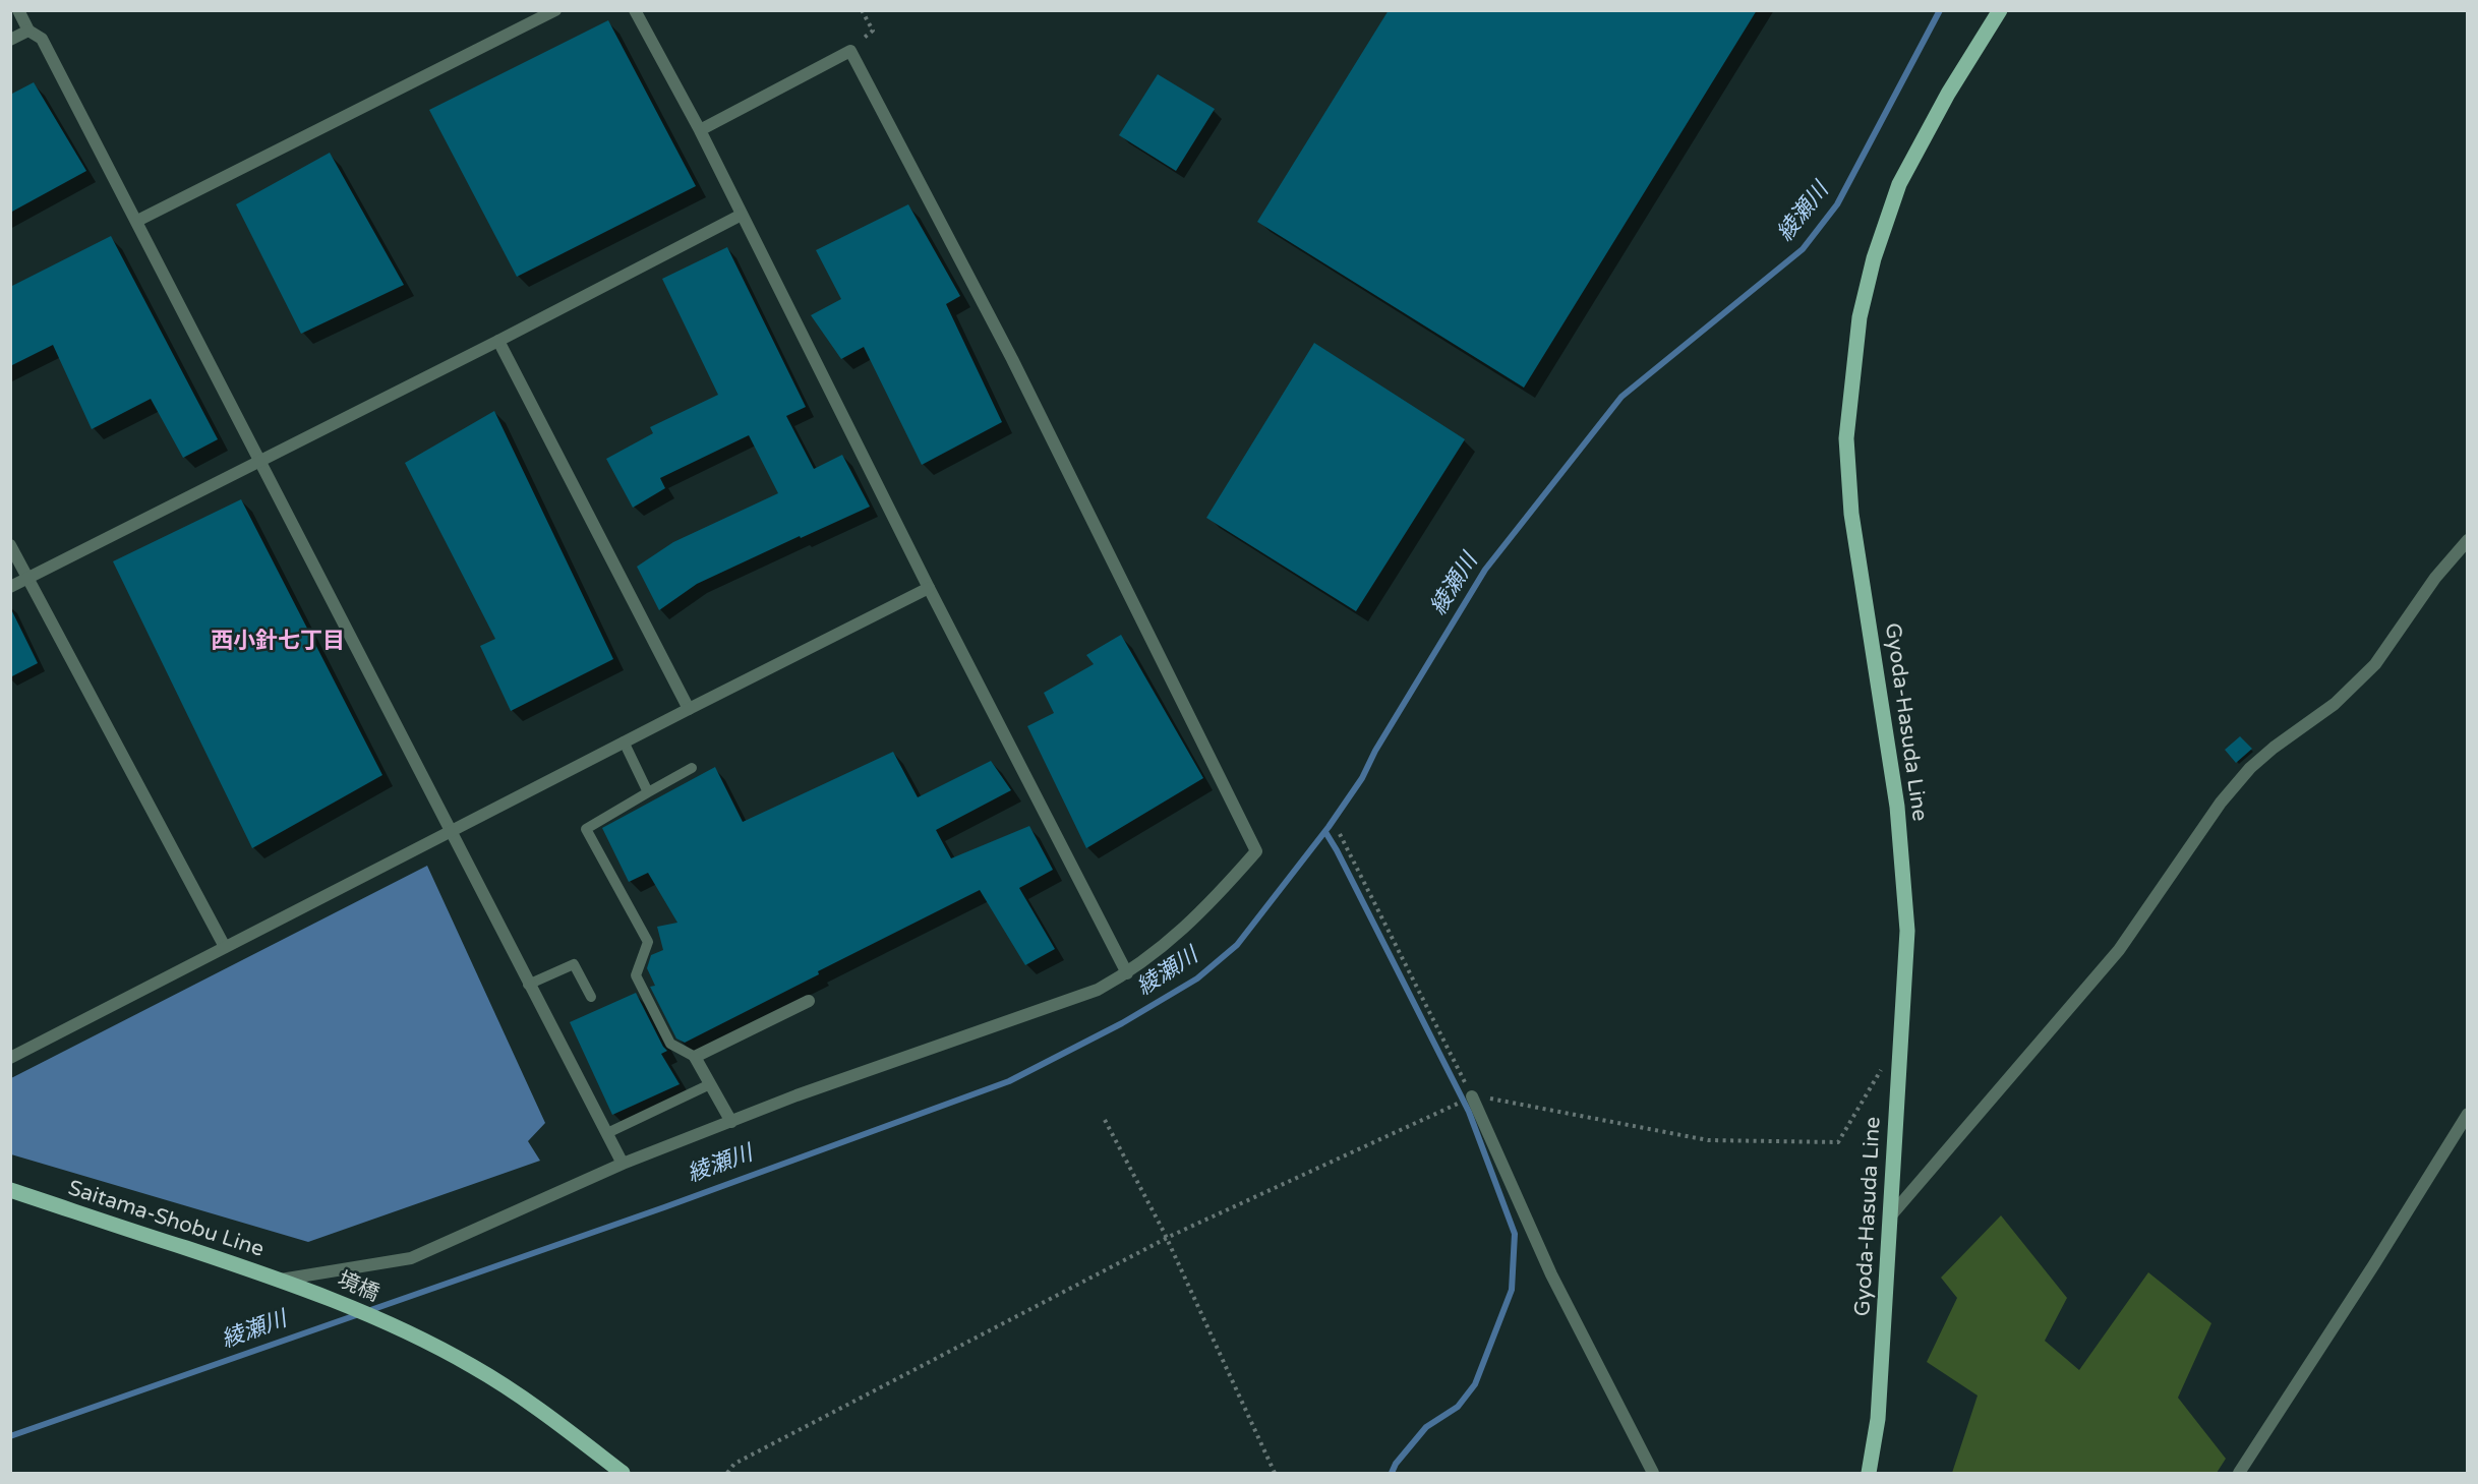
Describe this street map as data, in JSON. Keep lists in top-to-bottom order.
{
  "streets": {
    "main road": ["Gyoda-Hasuda Line", "Saitama-Shobu Line", "境橋"]
  },
  "crossings": [
    ["Saitama-Shobu Line", "境橋"]
  ],
  "districts": ["西小針七丁目"],
  "water": ["綾瀬川"]
}
